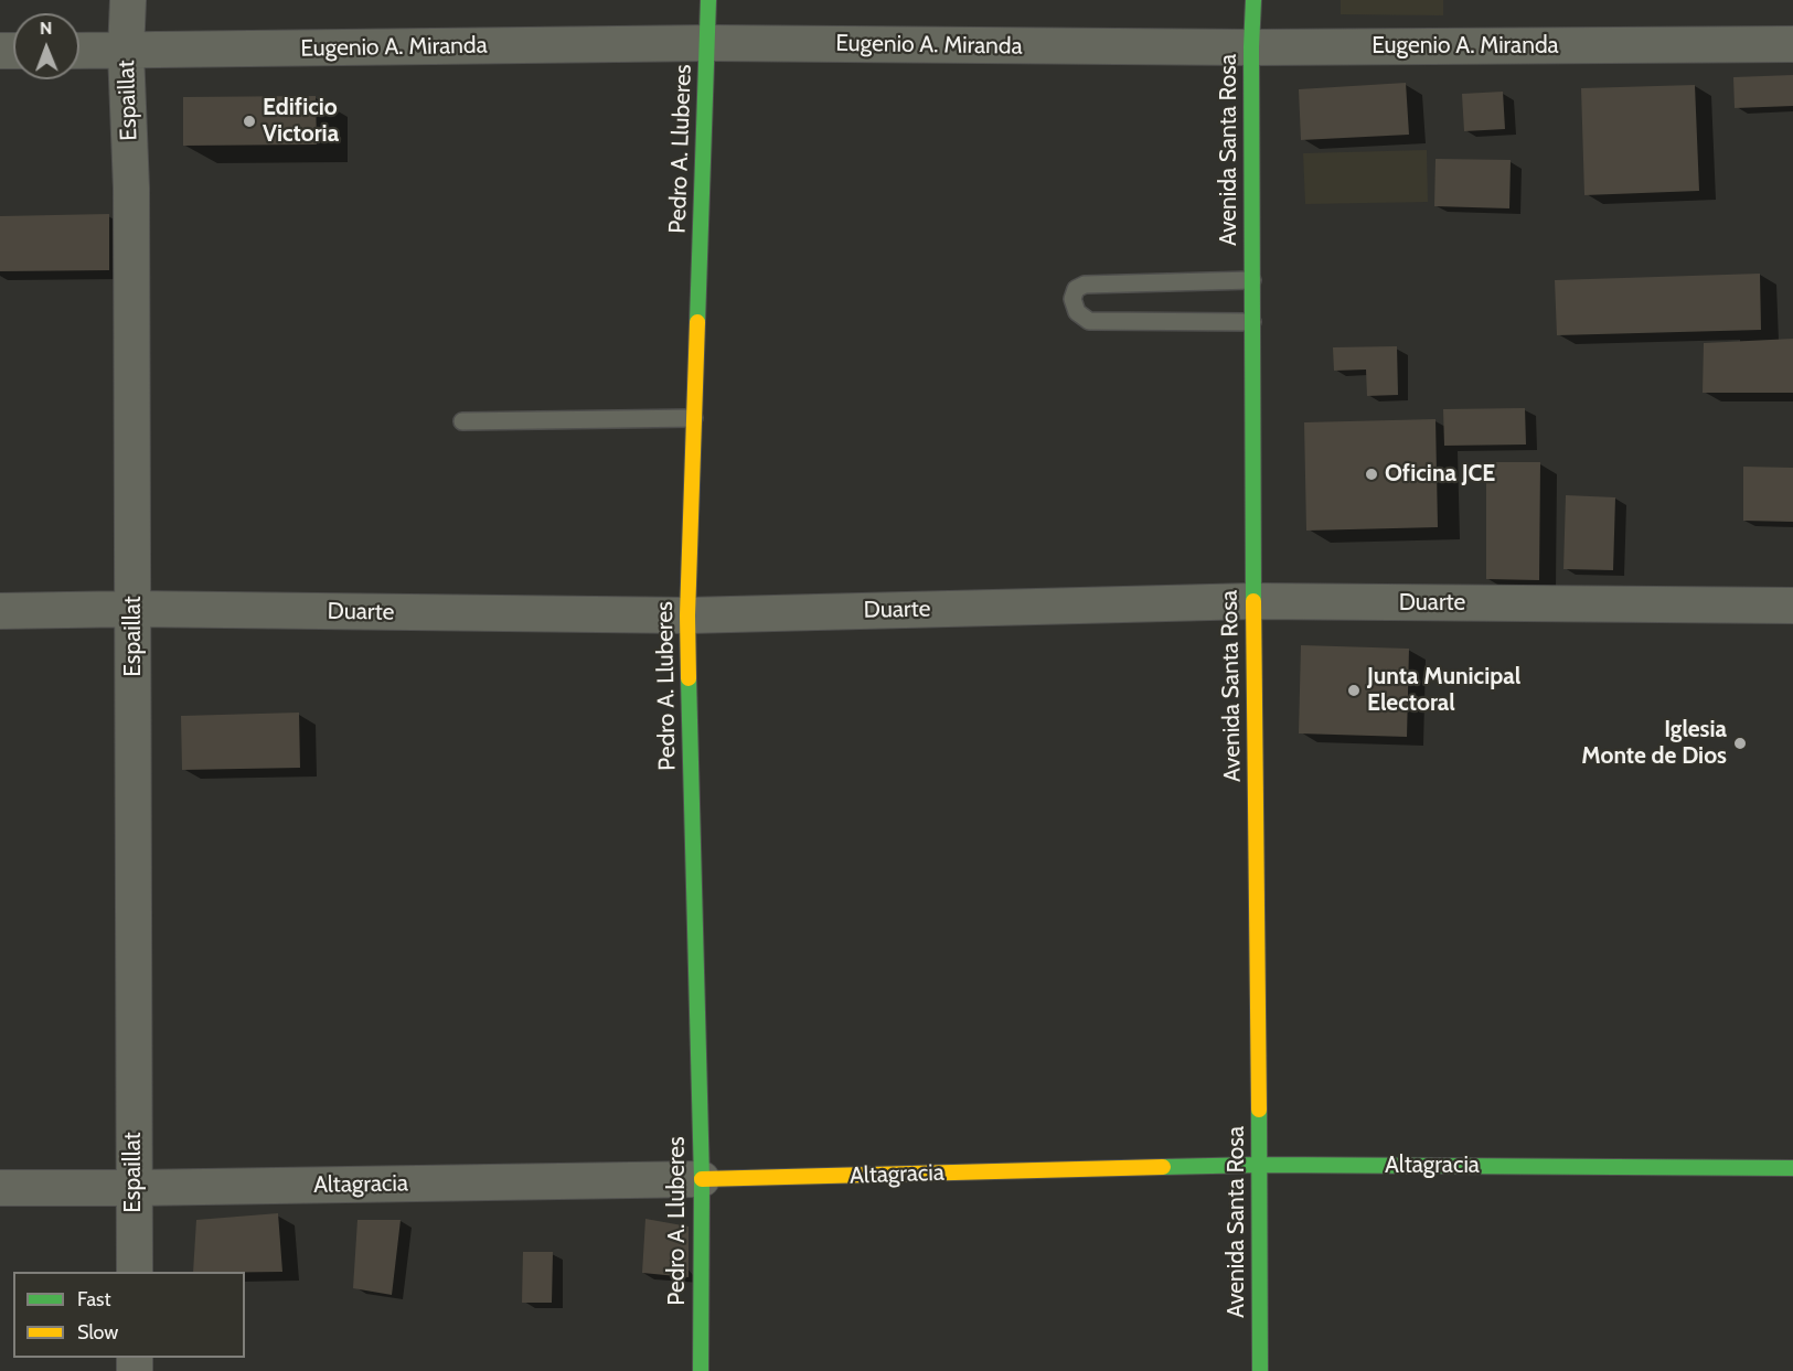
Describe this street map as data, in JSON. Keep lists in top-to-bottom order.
{
  "streets": {
    "main road": ["Pedro A. Lluberes", "Avenida Santa Rosa", "Altagracia"],
    "street": ["Eugenio A. Miranda", "Espaillat", "Duarte"]
  },
  "crossings": [
    ["Eugenio A. Miranda", "Espaillat"],
    ["Eugenio A. Miranda", "Pedro A. Lluberes"],
    ["Eugenio A. Miranda", "Avenida Santa Rosa"],
    ["Espaillat", "Duarte"],
    ["Espaillat", "Altagracia"],
    ["Pedro A. Lluberes", "Duarte"],
    ["Pedro A. Lluberes", "Altagracia"],
    ["Avenida Santa Rosa", "Duarte"],
    ["Avenida Santa Rosa", "Altagracia"]
  ],
  "places": [
    "Edificio Victoria",
    "Oficina JCE",
    "Junta Municipal Electoral",
    "Iglesia Monte de Dios"
  ],
  "legend": ["Fast", "Slow"],
  "north": "top"
}
